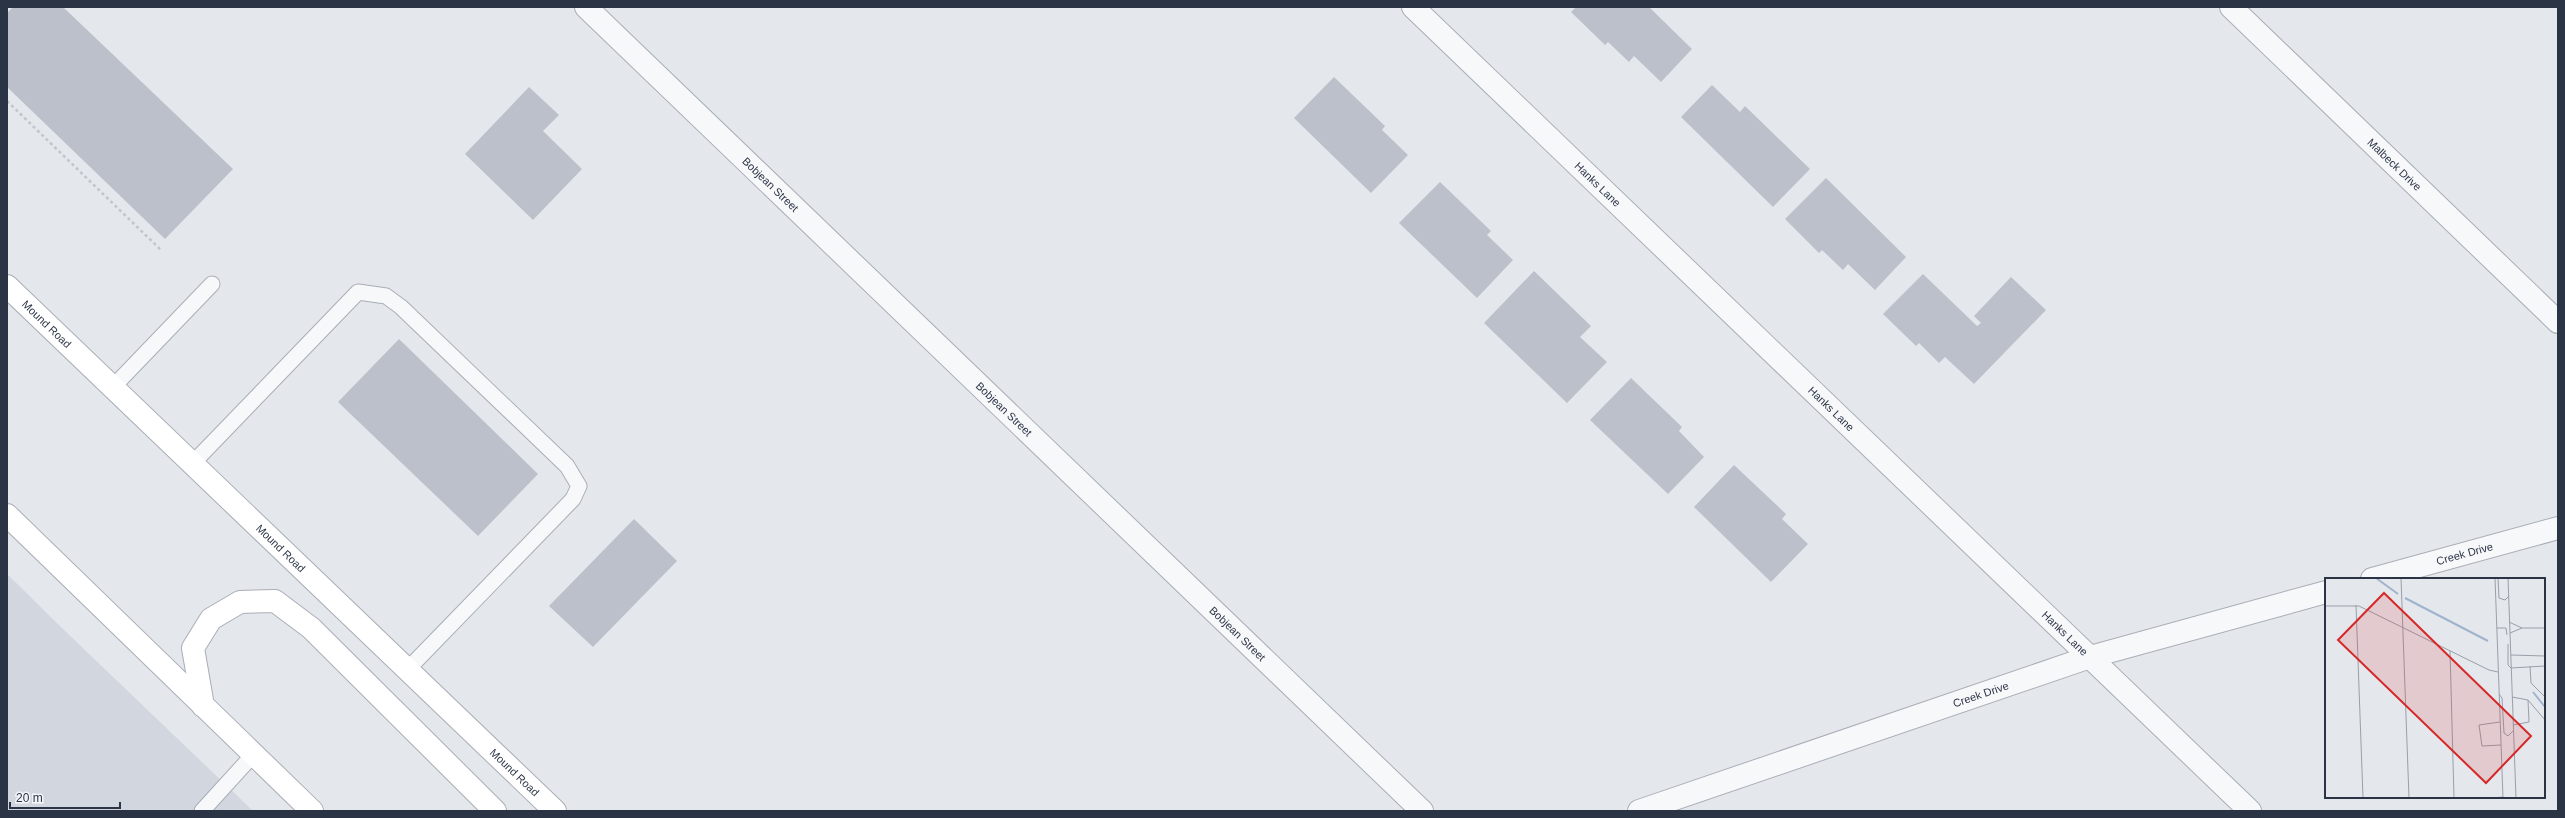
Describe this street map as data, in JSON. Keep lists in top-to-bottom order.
{
  "streets": {
    "main road": ["Mound Road"],
    "street": [
      "Malbeck Drive",
      "Bobjean Street",
      "Hanks Lane",
      "Creek Drive"
    ]
  },
  "crossings": [
    ["Hanks Lane", "Creek Drive"]
  ],
  "scale_bar": "20 m"
}
